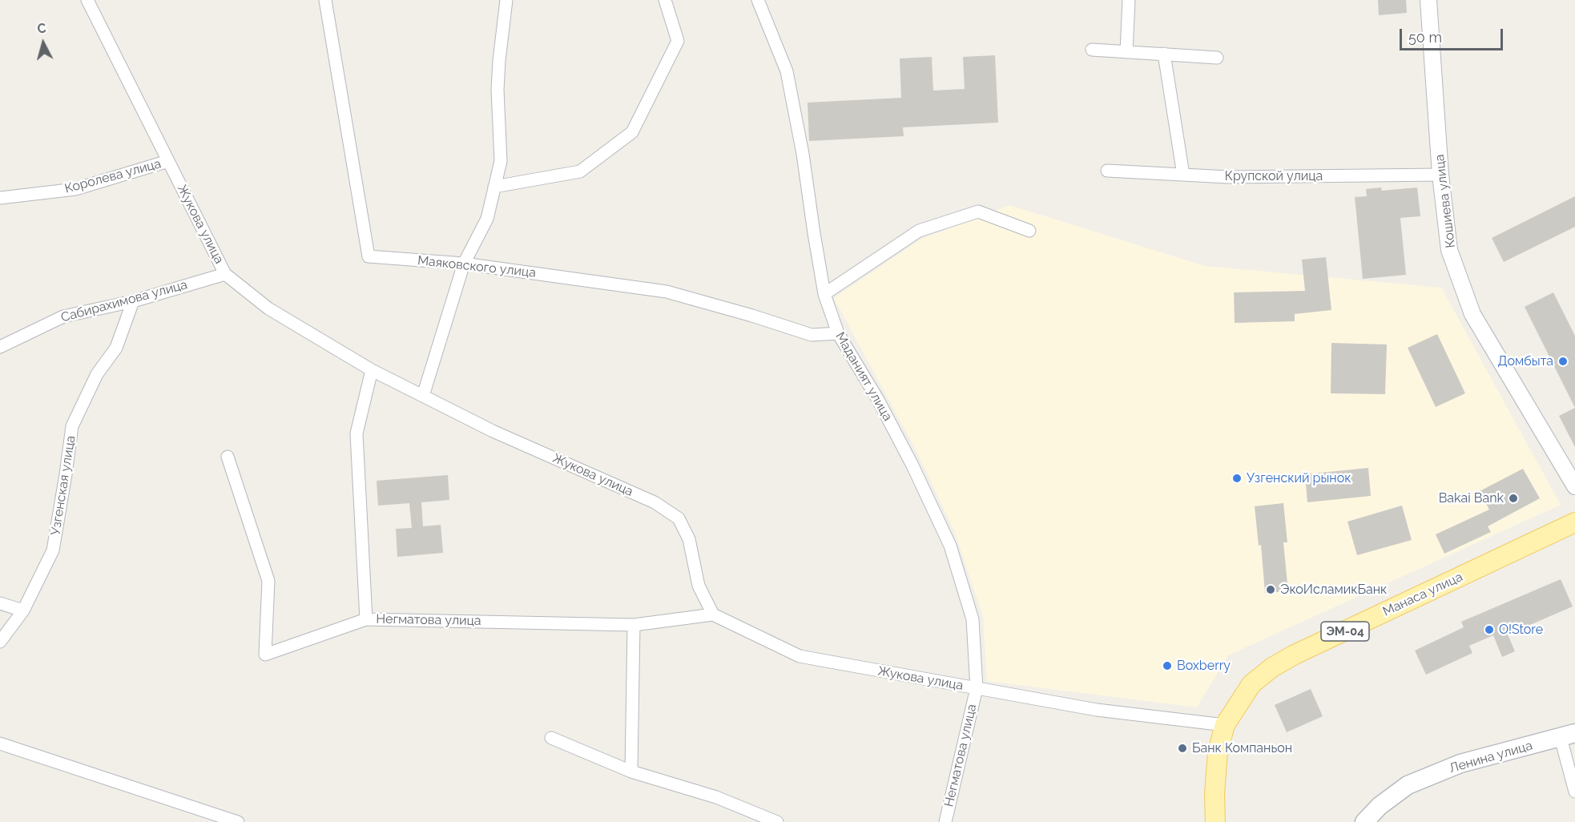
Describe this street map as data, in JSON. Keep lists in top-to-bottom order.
{
  "streets": {
    "main road": ["Манаса улица", "ЭМ-04", "Ленина улица"],
    "street": [
      "Королева улица",
      "Крупской улица",
      "Кошиева улица",
      "Жукова улица",
      "Маяковского улица",
      "Сабирахимова улица",
      "Маданият улица",
      "Узгенская улица",
      "Негматова улица"
    ]
  },
  "crossings": [
    ["Королева улица", "Жукова улица"],
    ["Крупской улица", "Кошиева улица"],
    ["Жукова улица", "Сабирахимова улица"],
    ["Жукова улица", "Маданият улица"],
    ["Жукова улица", "Манаса улица"],
    ["Жукова улица", "Негматова улица"],
    ["Маяковского улица", "Маданият улица"],
    ["Сабирахимова улица", "Узгенская улица"],
    ["Маданият улица", "Негматова улица"]
  ],
  "places": [
    "Домбыта",
    "Узгенский рынок",
    "Bakai Bank",
    "ЭкоИсламикБанк",
    "O!Store",
    "Boxberry",
    "Банк Компаньон"
  ],
  "scale_bar": "50 m",
  "north": "top"
}
